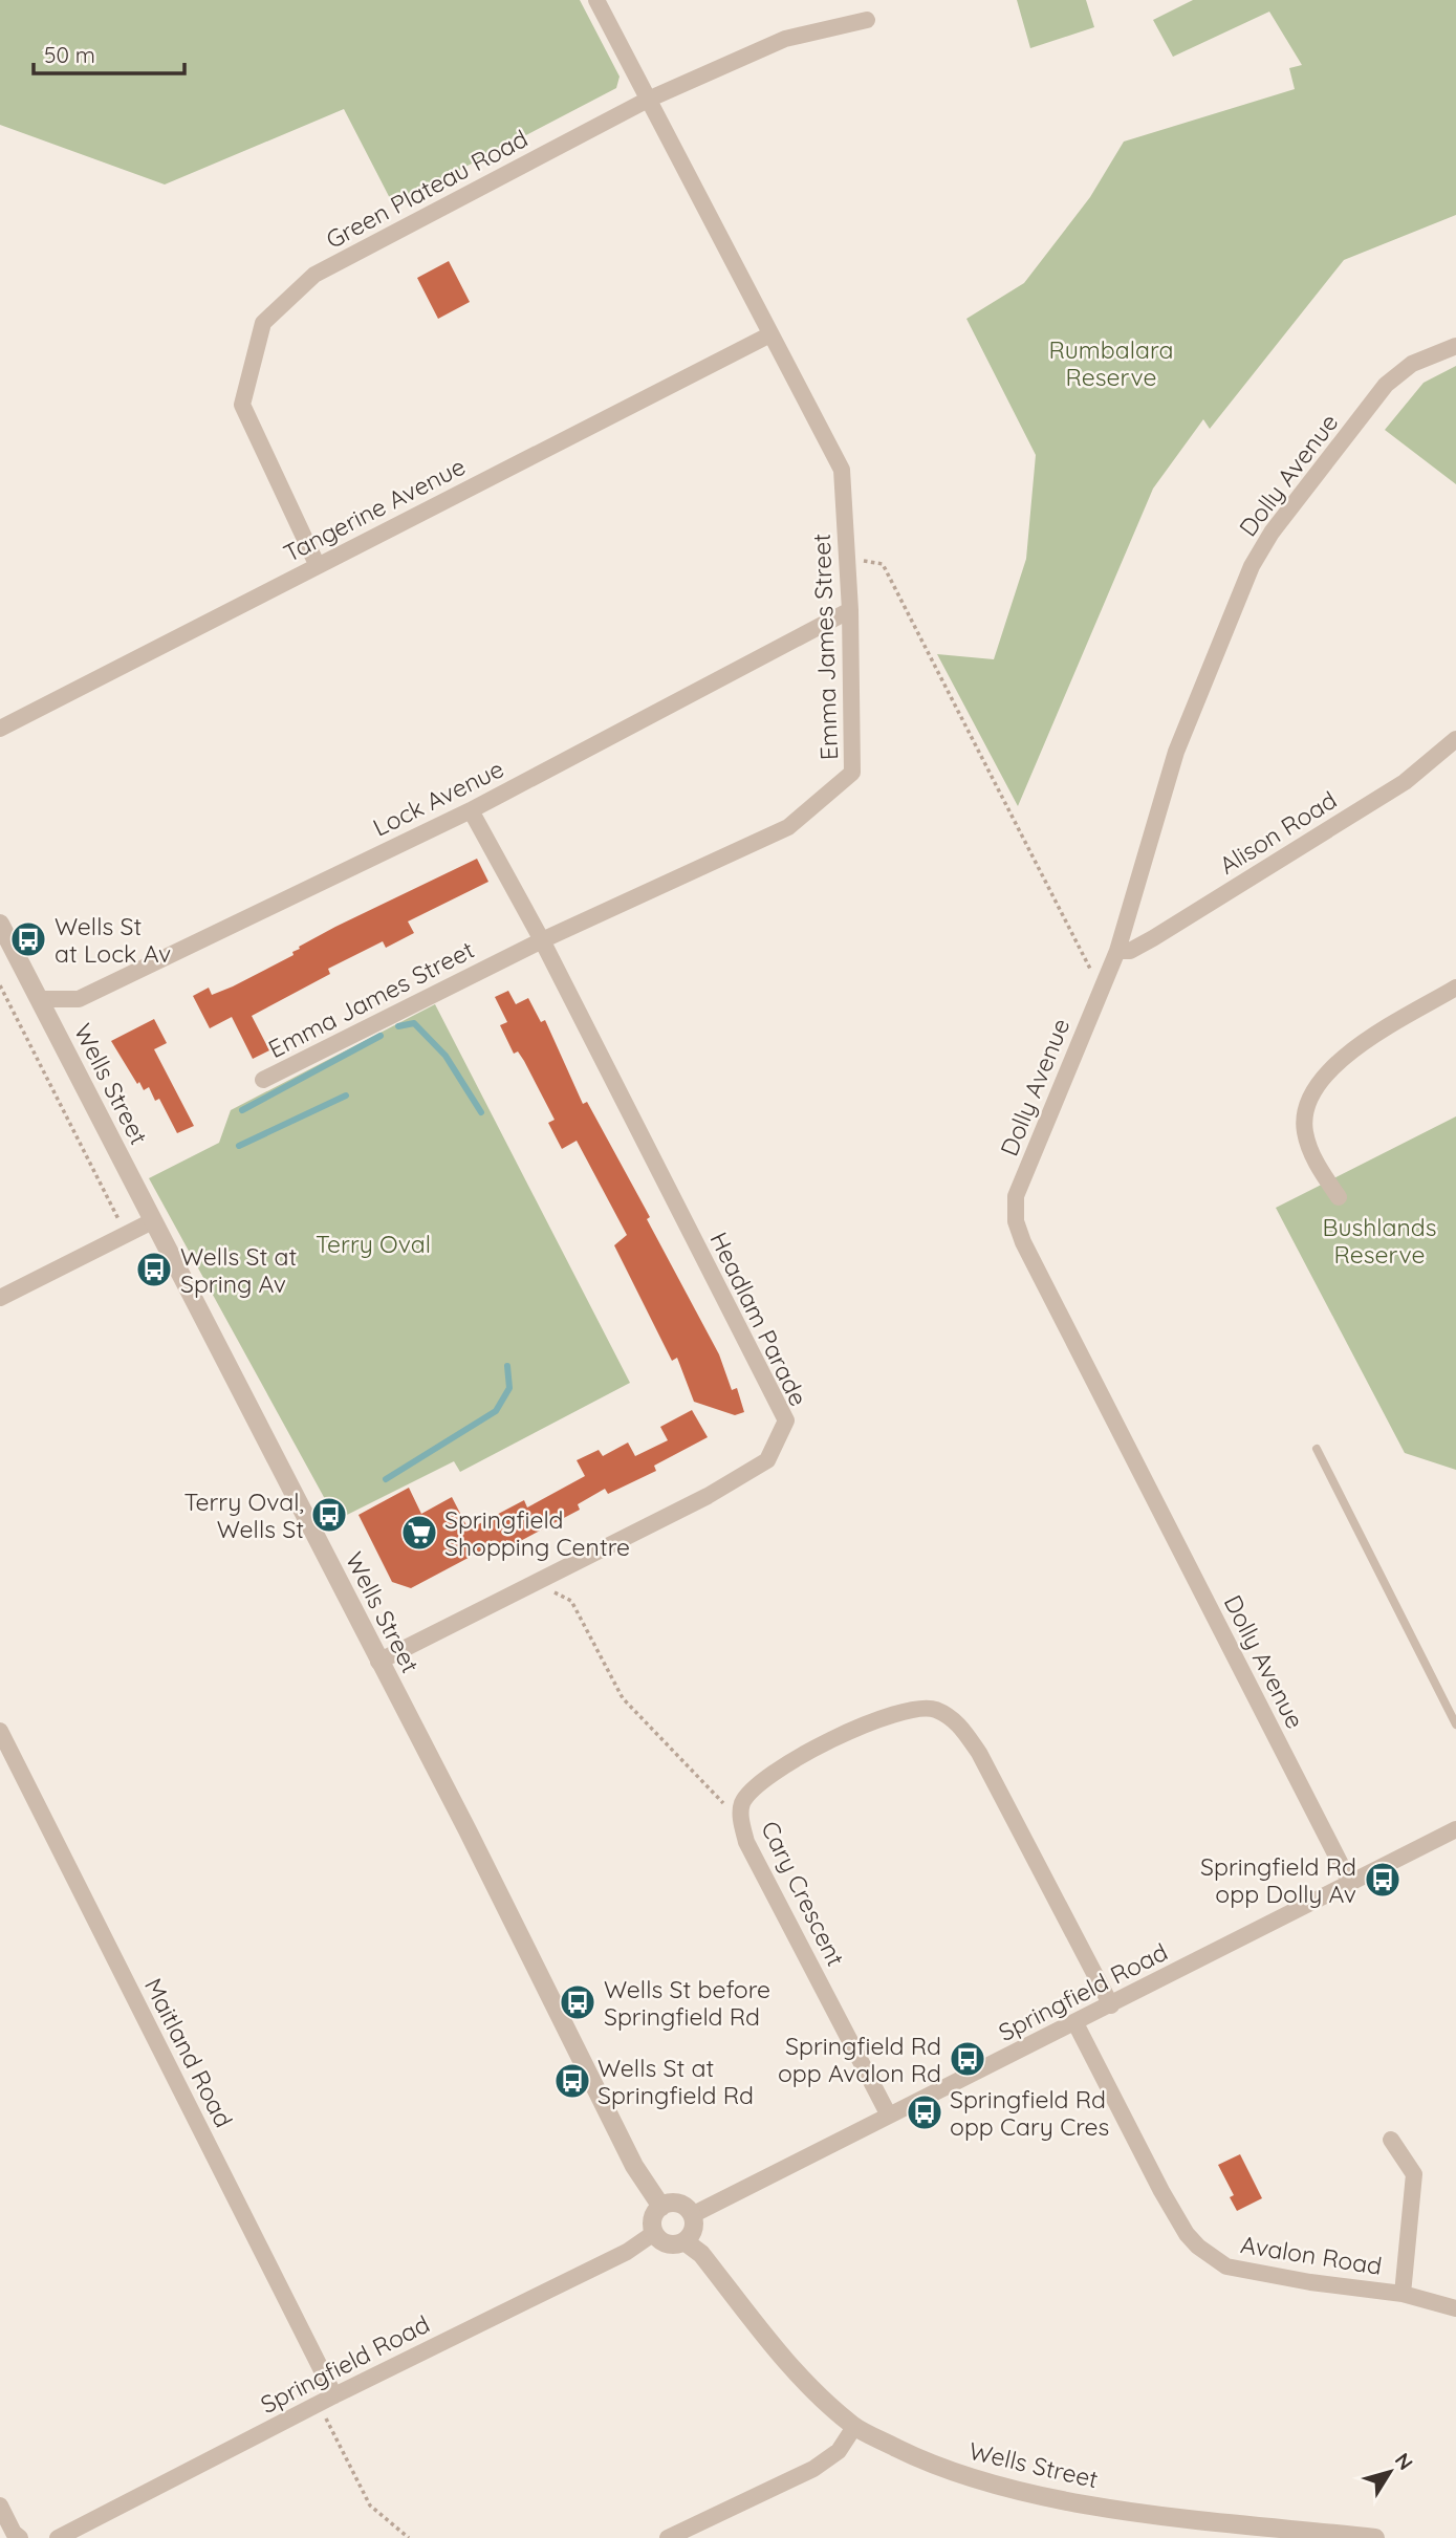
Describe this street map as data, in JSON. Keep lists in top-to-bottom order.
{
  "streets": {
    "street": [
      "Green Plateau Road",
      "Dolly Avenue",
      "Tangerine Avenue",
      "Emma James Street",
      "Lock Avenue",
      "Alison Road",
      "Wells Street",
      "Headlam Parade",
      "Cary Crescent",
      "Springfield Road",
      "Maitland Road",
      "Avalon Road"
    ]
  },
  "crossings": [
    ["Green Plateau Road", "Tangerine Avenue"],
    ["Green Plateau Road", "Emma James Street"],
    ["Dolly Avenue", "Alison Road"],
    ["Dolly Avenue", "Springfield Road"],
    ["Tangerine Avenue", "Emma James Street"],
    ["Emma James Street", "Lock Avenue"],
    ["Emma James Street", "Headlam Parade"],
    ["Lock Avenue", "Wells Street"],
    ["Lock Avenue", "Headlam Parade"],
    ["Wells Street", "Headlam Parade"],
    ["Wells Street", "Springfield Road"],
    ["Cary Crescent", "Springfield Road"],
    ["Springfield Road", "Maitland Road"],
    ["Springfield Road", "Avalon Road"]
  ],
  "parks": ["Rumbalara Reserve", "Bushlands Reserve", "Terry Oval"],
  "places": {
    "bus stop": [
      "Wells St at Lock Av",
      "Wells St at Spring Av",
      "Terry Oval, Wells St",
      "Springfield Rd opp Dolly Av",
      "Wells St before Springfield Rd",
      "Springfield Rd opp Avalon Rd",
      "Wells St at Springfield Rd",
      "Springfield Rd opp Cary Cres"
    ],
    "supermarket": ["Springfield Shopping Centre"]
  },
  "scale_bar": "50 m",
  "north": "top right"
}
